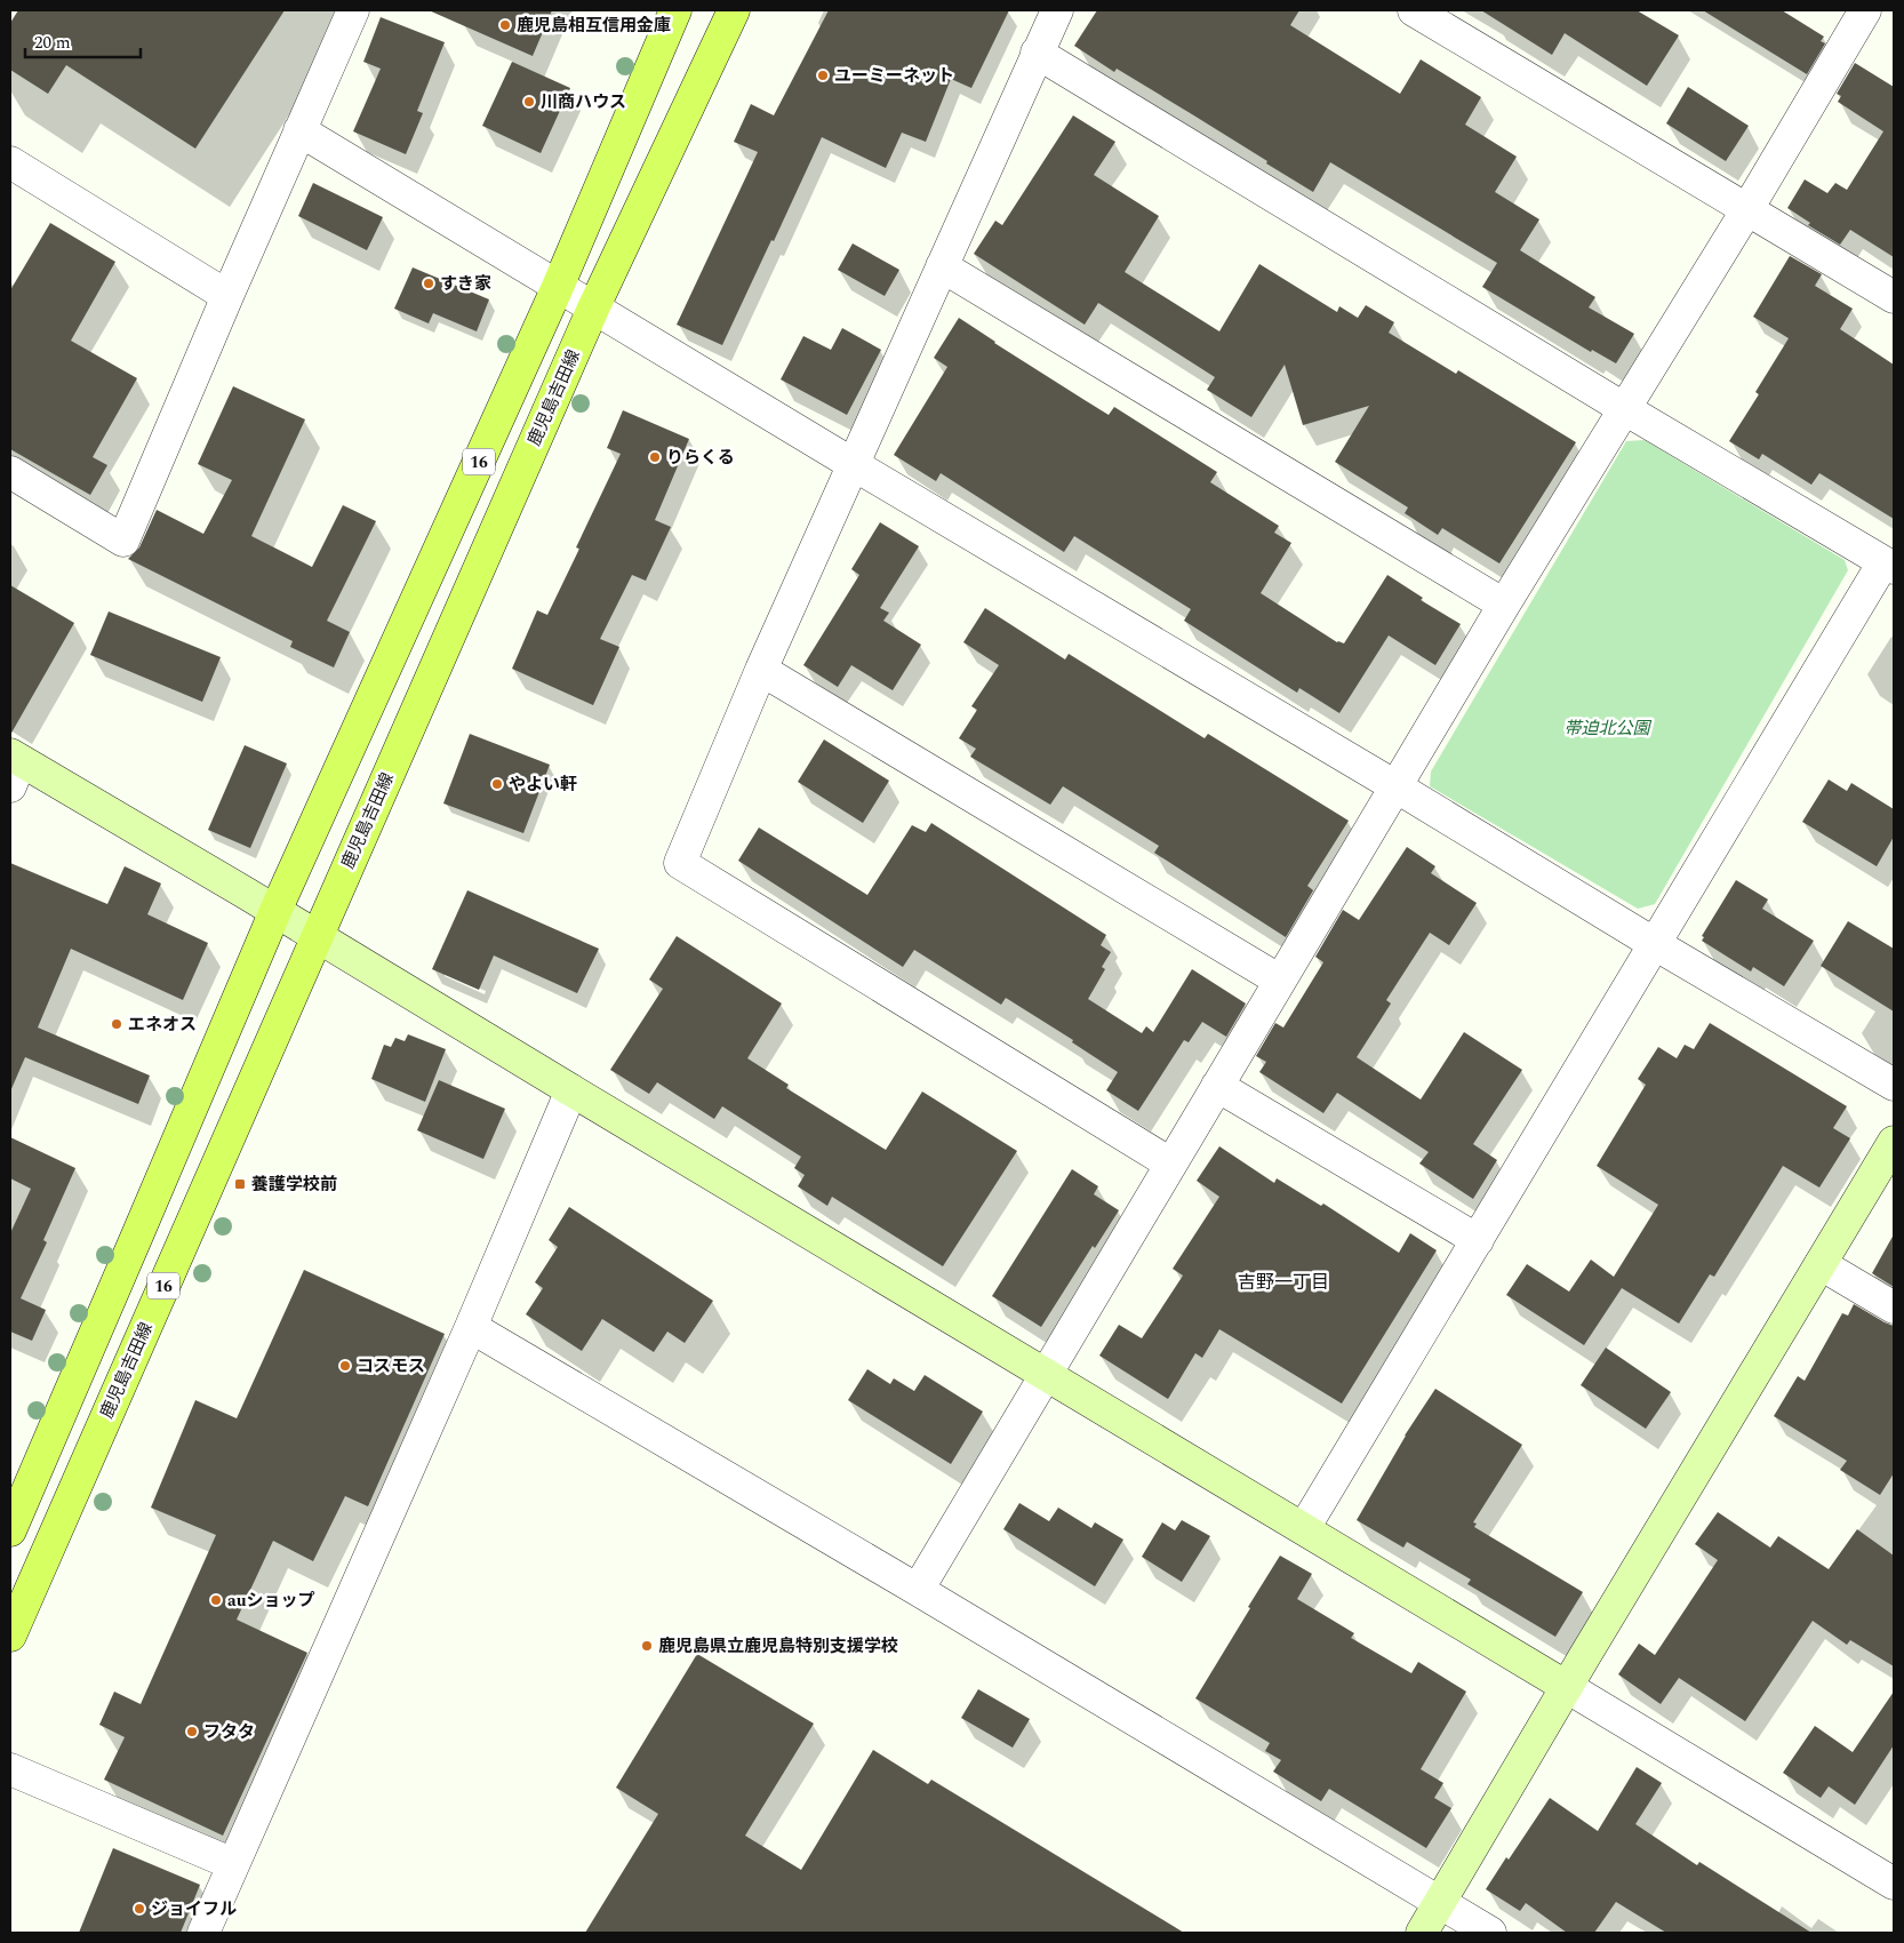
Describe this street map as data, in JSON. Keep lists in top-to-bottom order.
{
  "streets": {
    "main road": ["鹿児島吉田線", "16"]
  },
  "districts": ["吉野一丁目"],
  "parks": ["帯迫北公園"],
  "places": {
    "other": [
      "鹿児島相互信用金庫",
      "ユーミーネット",
      "川商ハウス",
      "すき家",
      "りらくる",
      "やよい軒",
      "エネオス",
      "コスモス",
      "auショップ",
      "鹿児島県立鹿児島特別支援学校",
      "フタタ",
      "ジョイフル"
    ],
    "transit": ["養護学校前"]
  },
  "scale_bar": "20 m"
}
